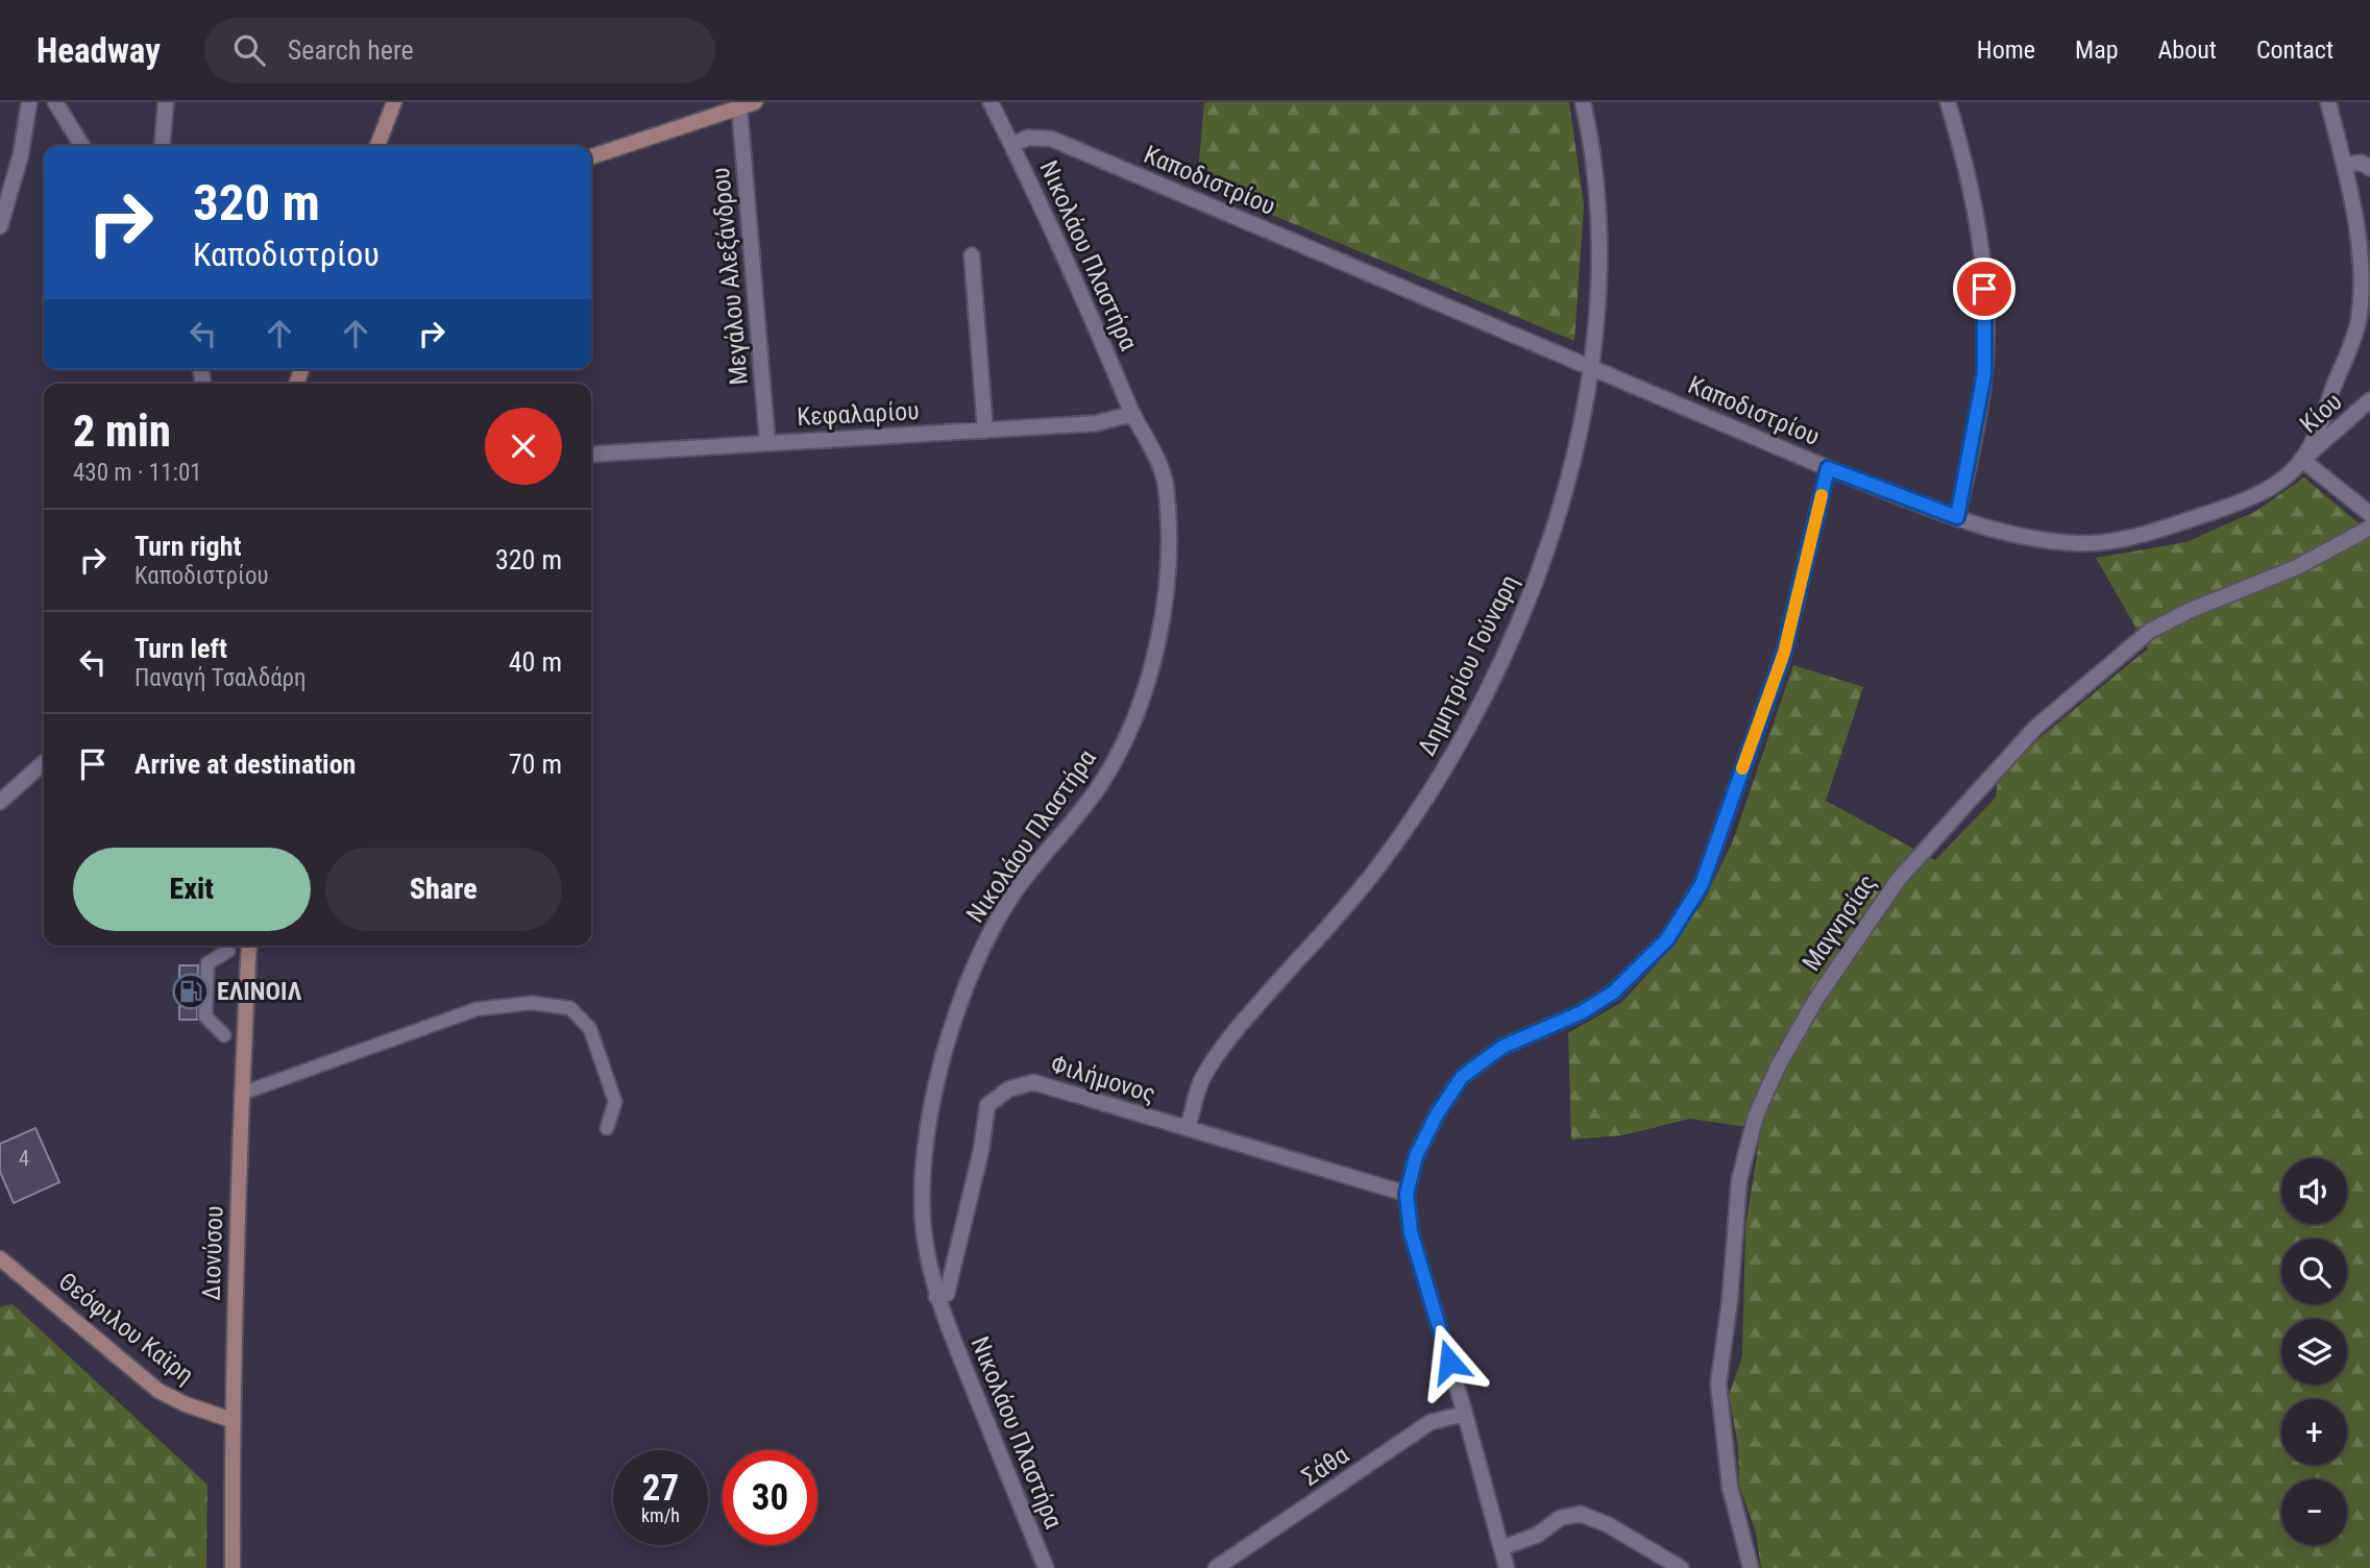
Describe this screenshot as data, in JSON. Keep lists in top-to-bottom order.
{
  "streets": {
    "main road": ["Διονύσου", "Θεόφιλου Καϊρη"],
    "street": [
      "Καποδιστρίου",
      "Νικολάου Πλαστήρα",
      "Μεγάλου Αλεξάνδρου",
      "Κίου",
      "Κεφαλαρίου",
      "Δημητρίου Γούναρη",
      "Μαγνησίας",
      "Φιλήμονος",
      "Σάθα"
    ]
  },
  "crossings": [
    ["Καποδιστρίου", "Νικολάου Πλαστήρα"],
    ["Καποδιστρίου", "Κίου"],
    ["Καποδιστρίου", "Δημητρίου Γούναρη"],
    ["Νικολάου Πλαστήρα", "Κεφαλαρίου"],
    ["Νικολάου Πλαστήρα", "Φιλήμονος"],
    ["Μεγάλου Αλεξάνδρου", "Κεφαλαρίου"],
    ["Δημητρίου Γούναρη", "Φιλήμονος"],
    ["Διονύσου", "Θεόφιλου Καϊρη"]
  ],
  "places": {
    "fuel station": ["ΕΛΙΝΟΙΛ"]
  },
  "house_numbers": ["4"],
  "page": {
    "header": "Headway",
    "search": "Search here",
    "nav": [
      "Home",
      "Map",
      "About",
      "Contact"
    ],
    "turn": ["320 m", "Καποδιστρίου"],
    "heading": ["2 min", "430 m · 11:01"],
    "list": [
      {
        "name": "Turn right",
        "note": "Καποδιστρίου",
        "value": "320 m"
      },
      {
        "name": "Turn left",
        "note": "Παναγή Τσαλδάρη",
        "value": "40 m"
      },
      {
        "name": "Arrive at destination",
        "value": "70 m"
      }
    ],
    "buttons": ["Exit", "Share"],
    "map_buttons": ["+", "−"],
    "speed": "27 km/h",
    "limit": "30"
  }
}
